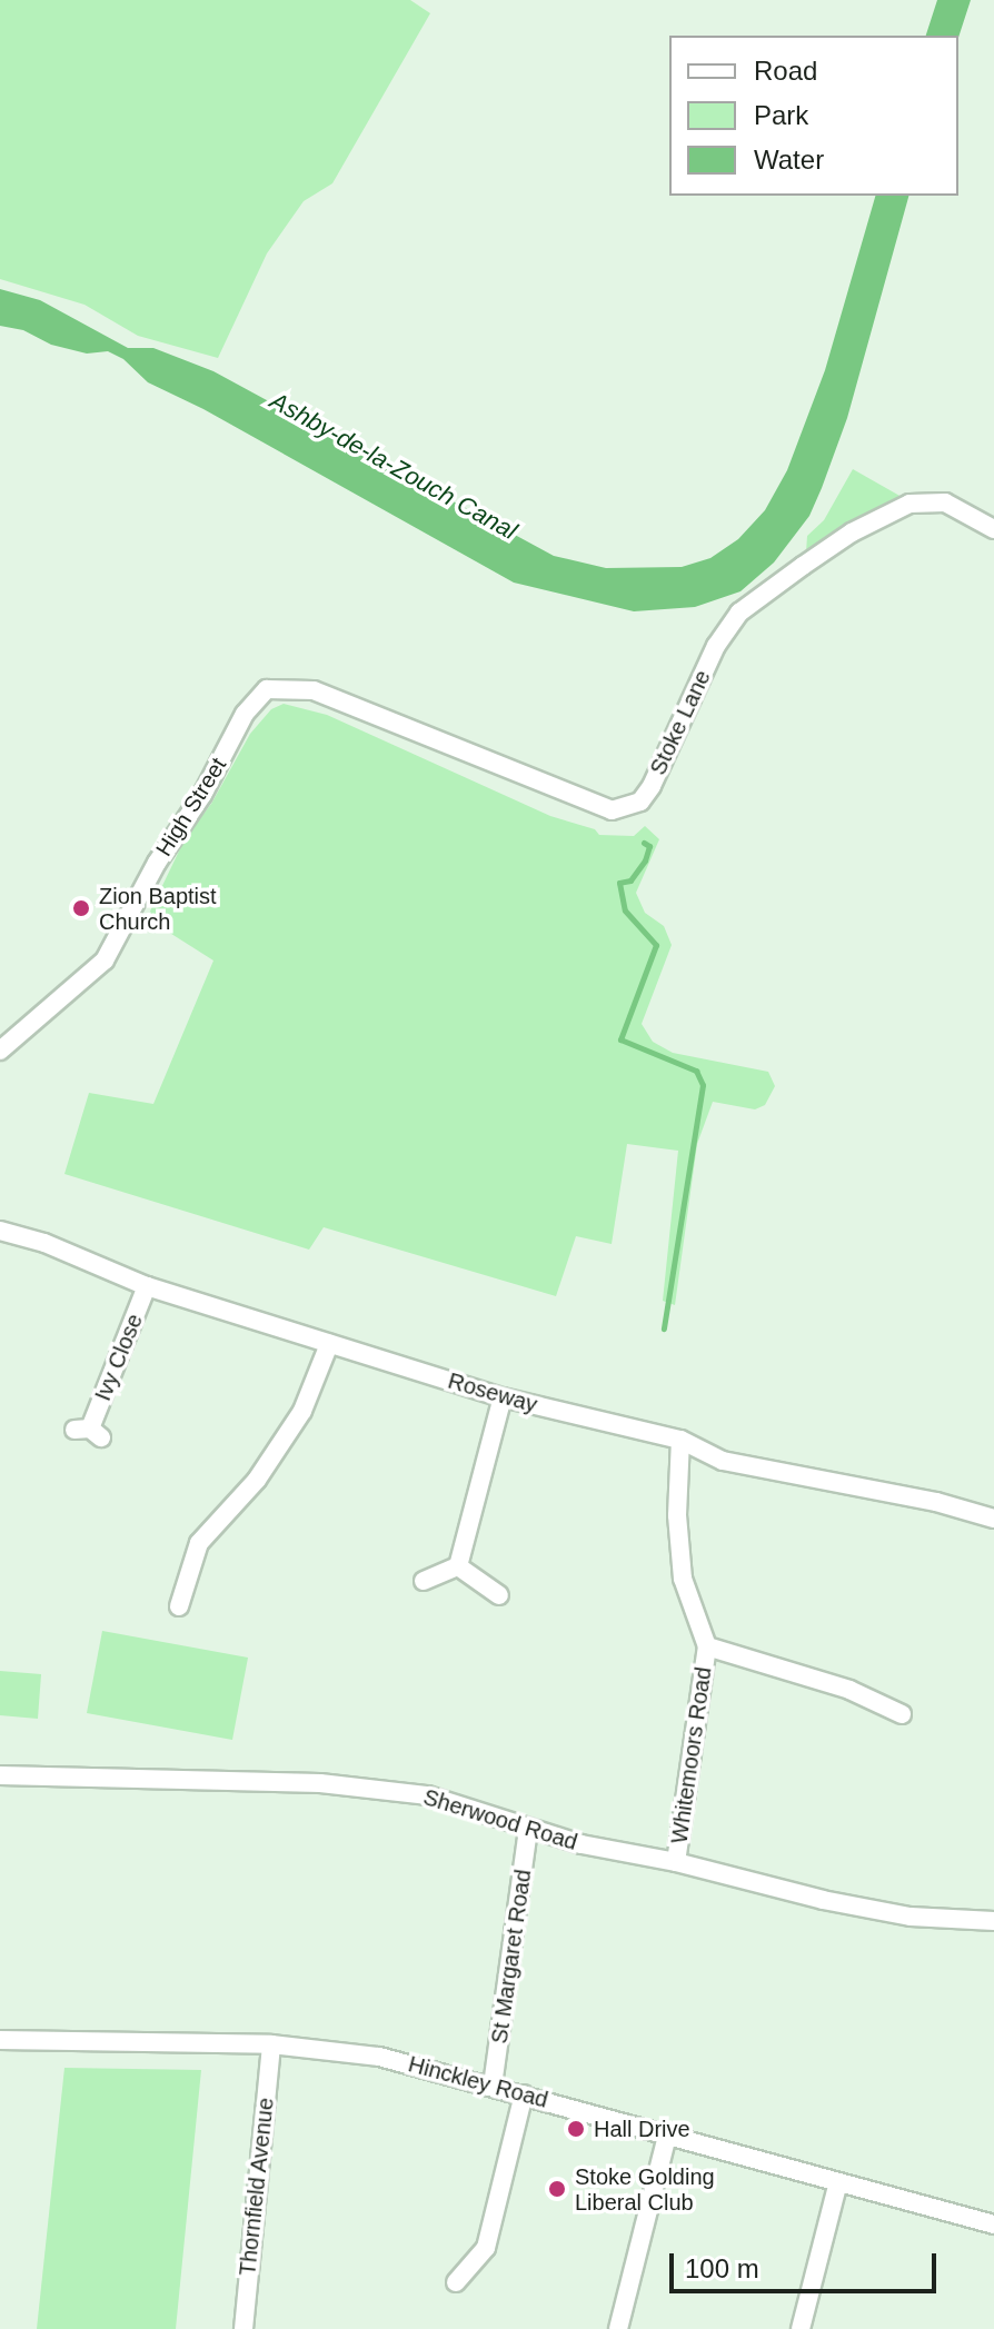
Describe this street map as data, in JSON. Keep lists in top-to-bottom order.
{
  "streets": {
    "street": [
      "Stoke Lane",
      "High Street",
      "Ivy Close",
      "Roseway",
      "Whitemoors Road",
      "Sherwood Road",
      "St Margaret Road",
      "Hinckley Road",
      "Thornfield Avenue"
    ]
  },
  "crossings": [
    ["Stoke Lane", "High Street"],
    ["Ivy Close", "Roseway"],
    ["Roseway", "Whitemoors Road"],
    ["Whitemoors Road", "Sherwood Road"],
    ["Sherwood Road", "St Margaret Road"],
    ["St Margaret Road", "Hinckley Road"],
    ["Hinckley Road", "Thornfield Avenue"]
  ],
  "water": ["Ashby-de-la-Zouch Canal"],
  "places": ["Zion Baptist Church", "Hall Drive", "Stoke Golding Liberal Club"],
  "legend": ["Road", "Park", "Water"],
  "scale_bar": "100 m"
}
